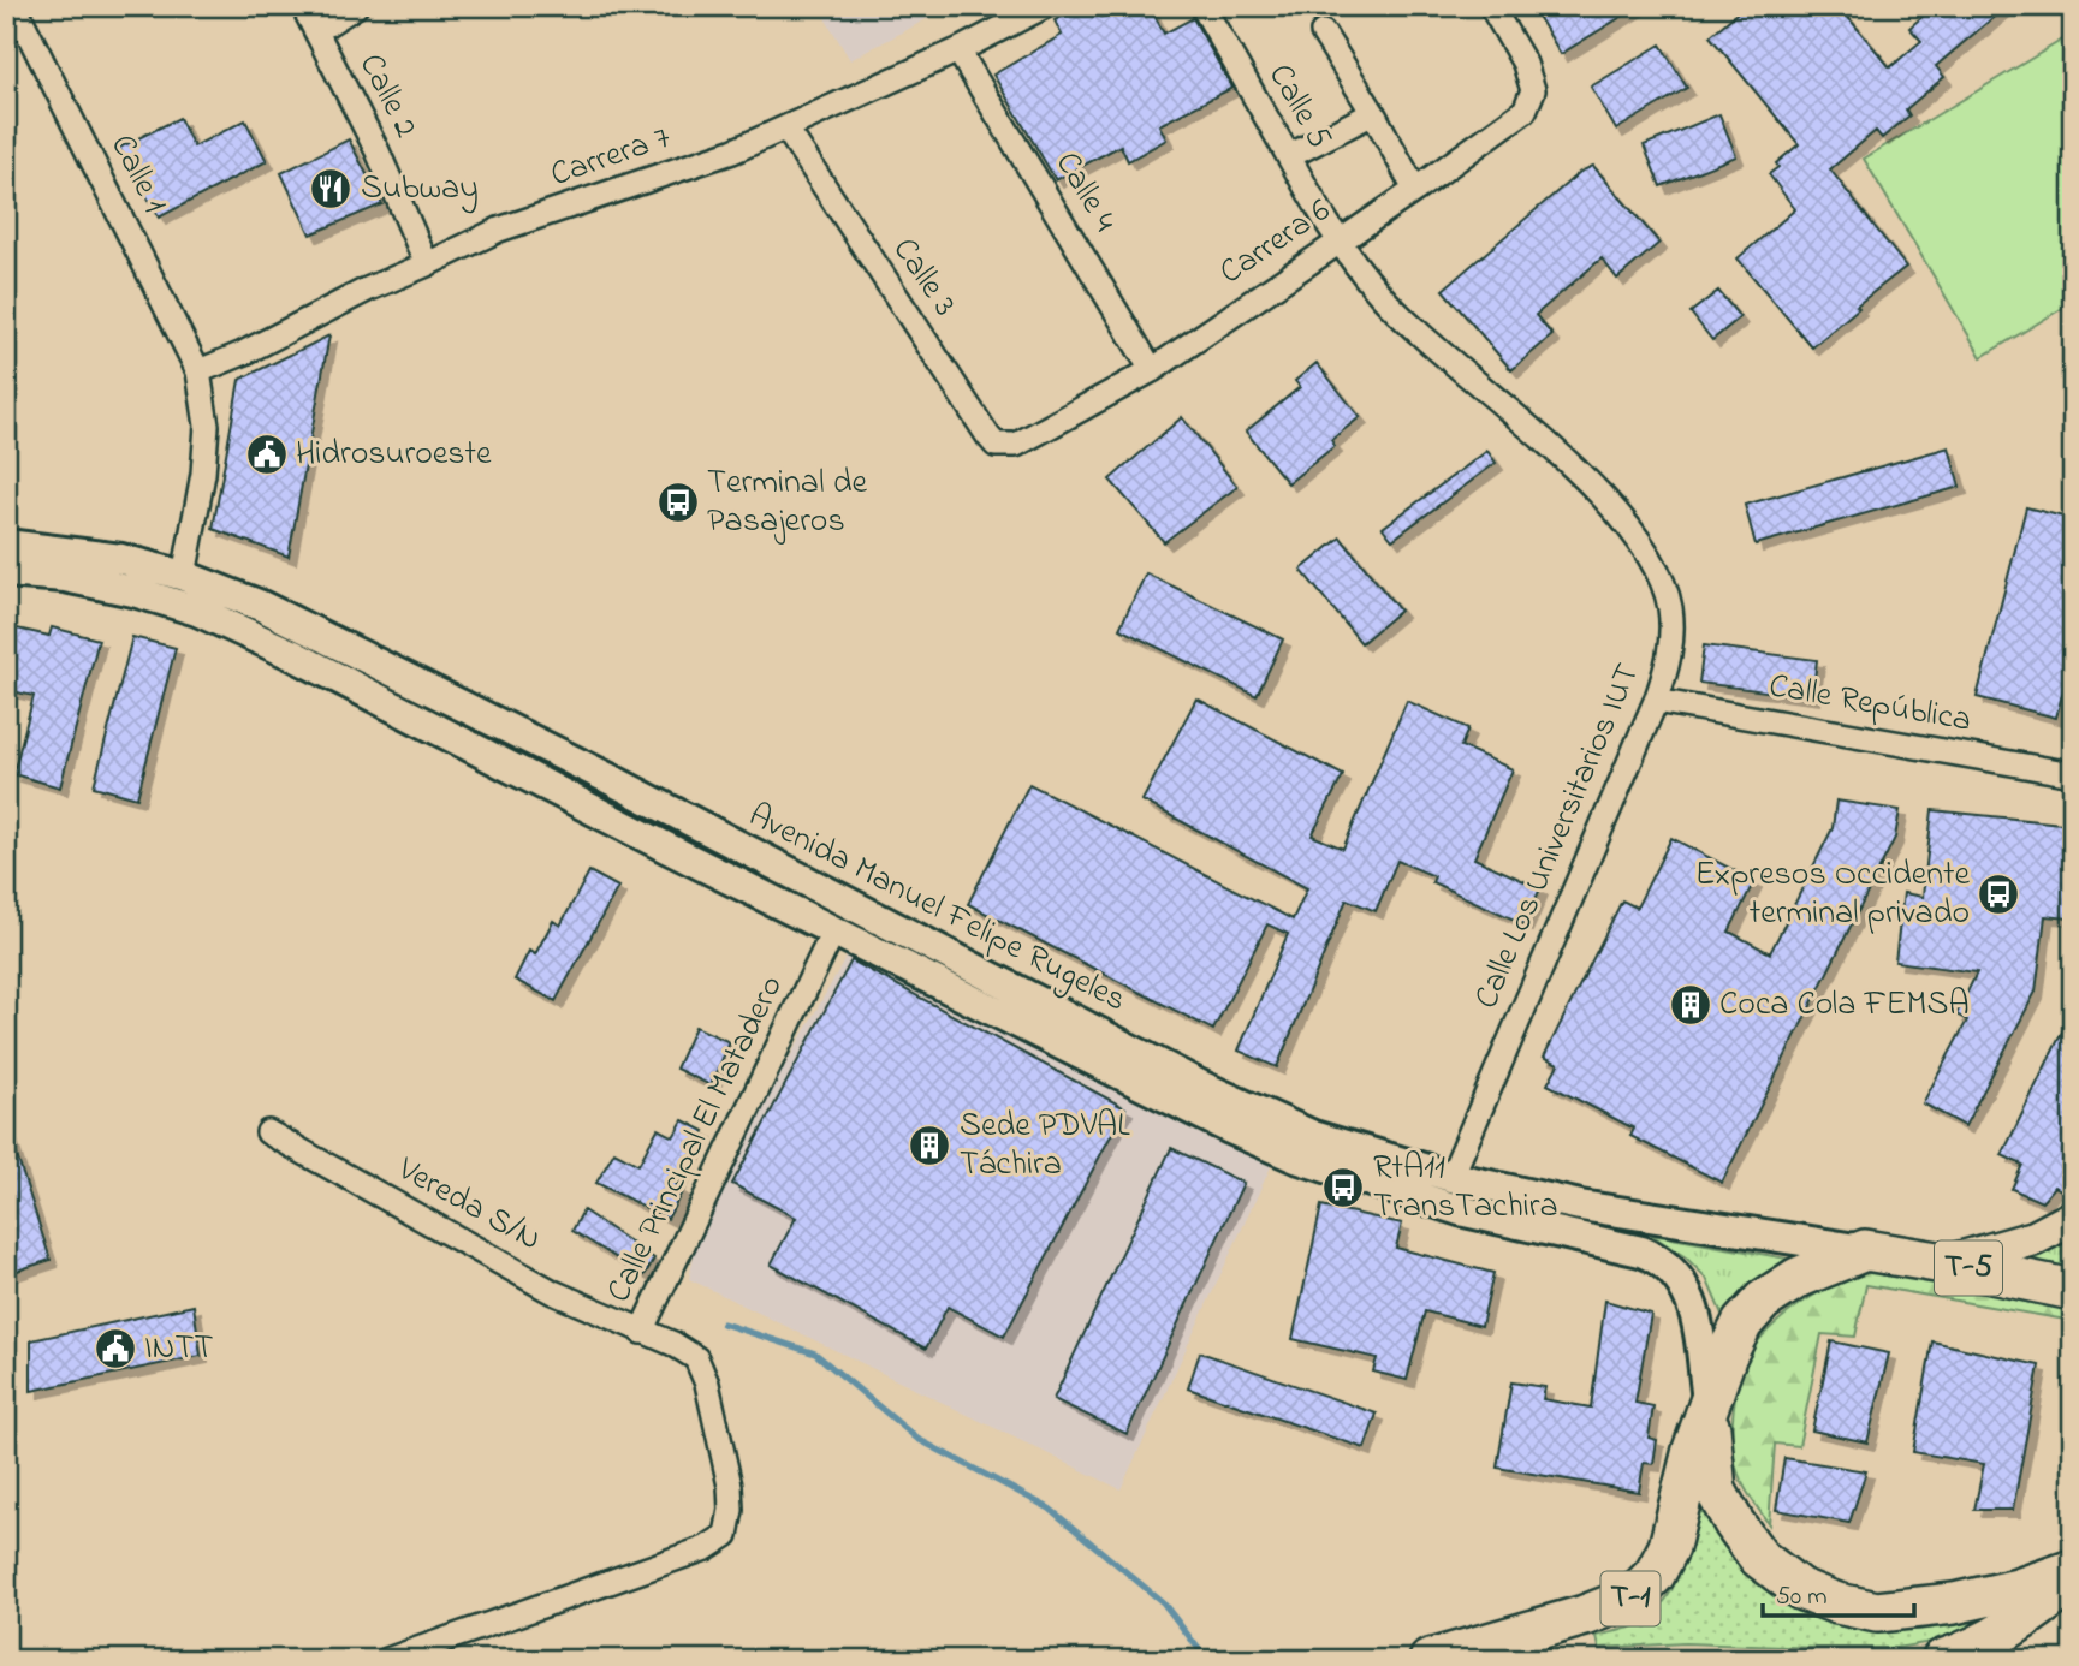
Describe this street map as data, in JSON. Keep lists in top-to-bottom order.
{
  "streets": {
    "highway": ["T-5", "T-1"],
    "street": [
      "Calle 2",
      "Calle 5",
      "Carrera 7",
      "Calle 1",
      "Calle 4",
      "Carrera 6",
      "Calle 3",
      "Calle República",
      "Calle Los Universitarios IUT",
      "Avenida Manuel Felipe Rugeles",
      "Calle Principal El Matadero",
      "Vereda S/N"
    ]
  },
  "crossings": [
    ["Calle 2", "Carrera 7"],
    ["Calle 5", "Carrera 6"],
    ["Calle 5", "Calle Los Universitarios IUT"],
    ["Carrera 7", "Calle 1"],
    ["Carrera 7", "Calle 4"],
    ["Carrera 7", "Calle 3"],
    ["Calle 1", "Avenida Manuel Felipe Rugeles"],
    ["Calle 4", "Carrera 6"],
    ["Carrera 6", "Calle 3"],
    ["Carrera 6", "Calle Los Universitarios IUT"],
    ["Calle República", "Calle Los Universitarios IUT"],
    ["Calle Los Universitarios IUT", "Avenida Manuel Felipe Rugeles"],
    ["Avenida Manuel Felipe Rugeles", "Calle Principal El Matadero"],
    ["Avenida Manuel Felipe Rugeles", "T-5"],
    ["Avenida Manuel Felipe Rugeles", "T-1"],
    ["Calle Principal El Matadero", "Vereda S/N"],
    ["T-5", "T-1"]
  ],
  "places": {
    "restaurant": ["Subway"],
    "public building": ["Hidrosuroeste", "INTT"],
    "bus stop": ["Terminal de Pasajeros", "Expresos Occidente terminal privado", "RtA11 TransTachira"],
    "building": ["Coca Cola FEMSA", "Sede PDVAL Táchira"]
  },
  "scale_bar": "50 m"
}
